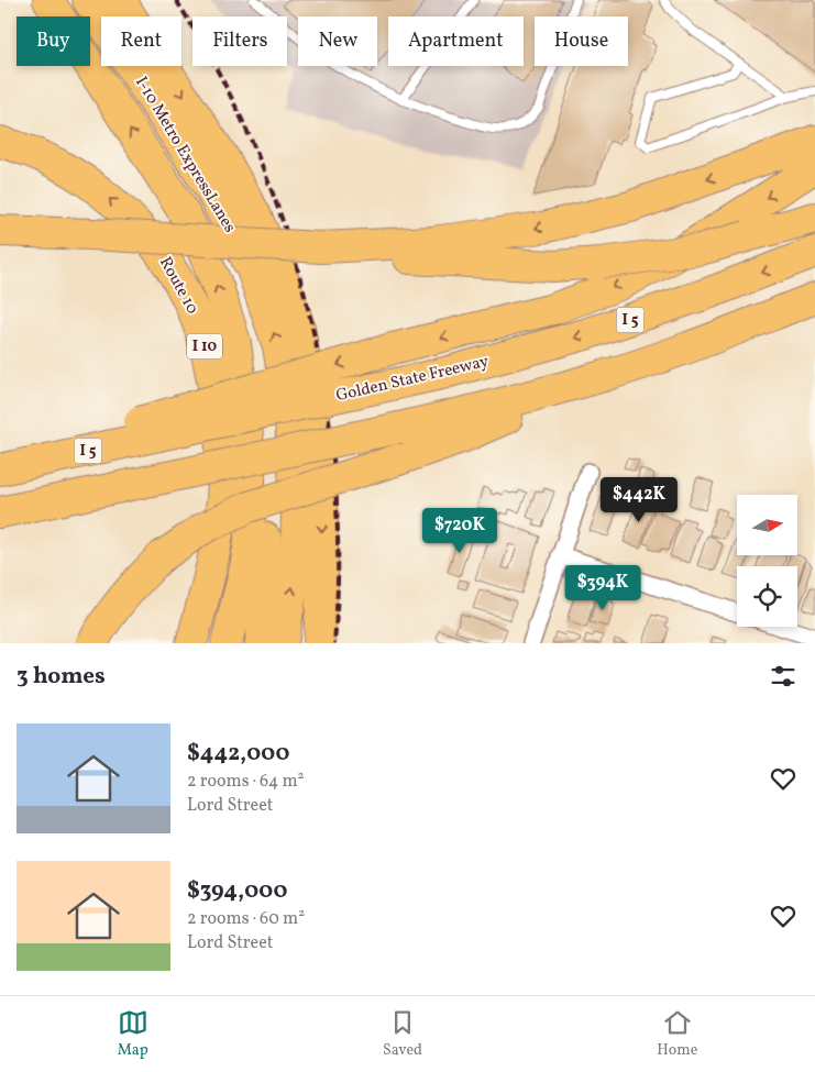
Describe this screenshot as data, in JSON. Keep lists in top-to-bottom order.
{
  "streets": {
    "highway": [
      "I-10 Metro ExpressLanes",
      "Route 10",
      "I 5",
      "I 10",
      "Golden State Freeway"
    ]
  },
  "north": "right",
  "page": {
    "chip": [
      "Buy",
      "Rent",
      "Filters",
      "New",
      "Apartment",
      "House"
    ],
    "price": ["$442K", "$720K", "$394K"],
    "heading": "3 homes",
    "list": [
      {
        "name": "$442,000",
        "note": "2 rooms · 64 m² · Lord Street"
      },
      {
        "name": "$394,000",
        "note": "2 rooms · 60 m² · Lord Street"
      }
    ],
    "tabs": ["Map", "Saved", "Home"]
  }
}
